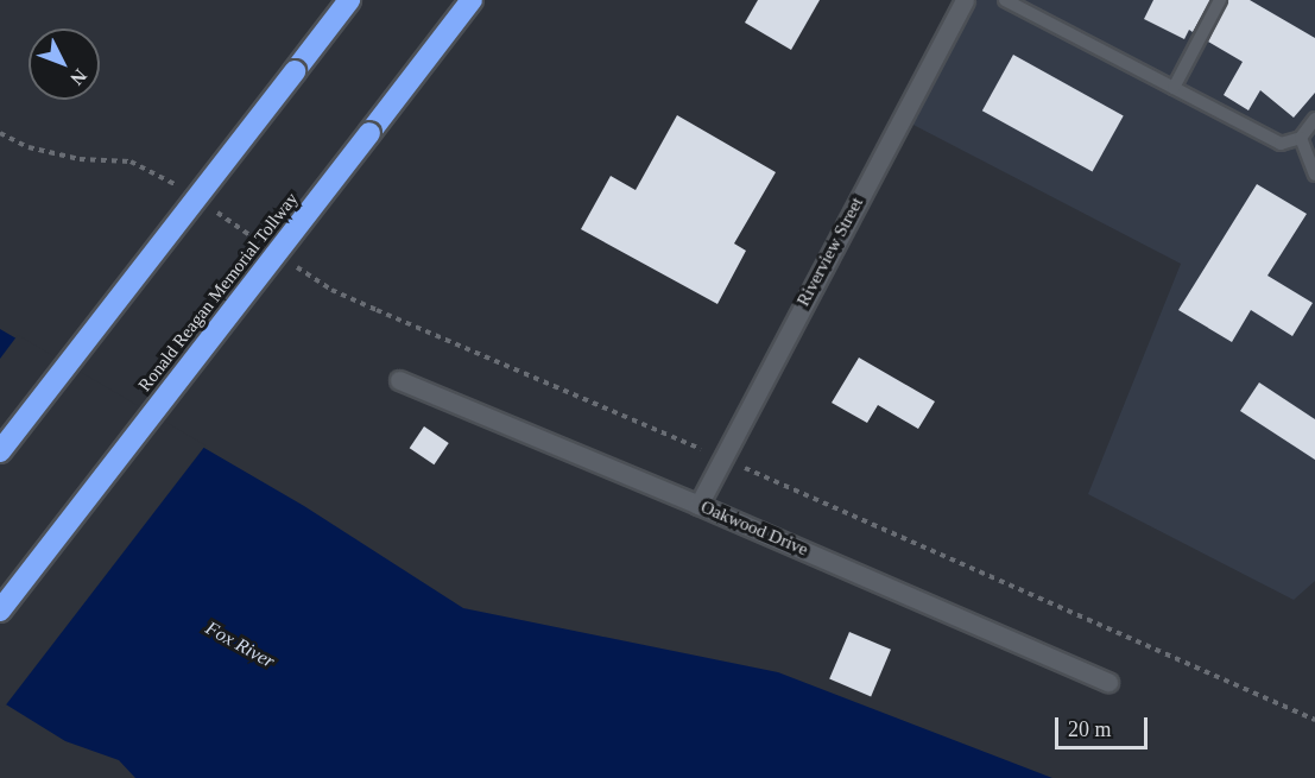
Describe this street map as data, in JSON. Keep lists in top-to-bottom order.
{
  "streets": {
    "highway": ["Ronald Reagan Memorial Tollway"],
    "street": ["Riverview Street", "Oakwood Drive"]
  },
  "crossings": [
    ["Riverview Street", "Oakwood Drive"]
  ],
  "water": ["Fox River"],
  "scale_bar": "20 m",
  "north": "bottom right"
}
